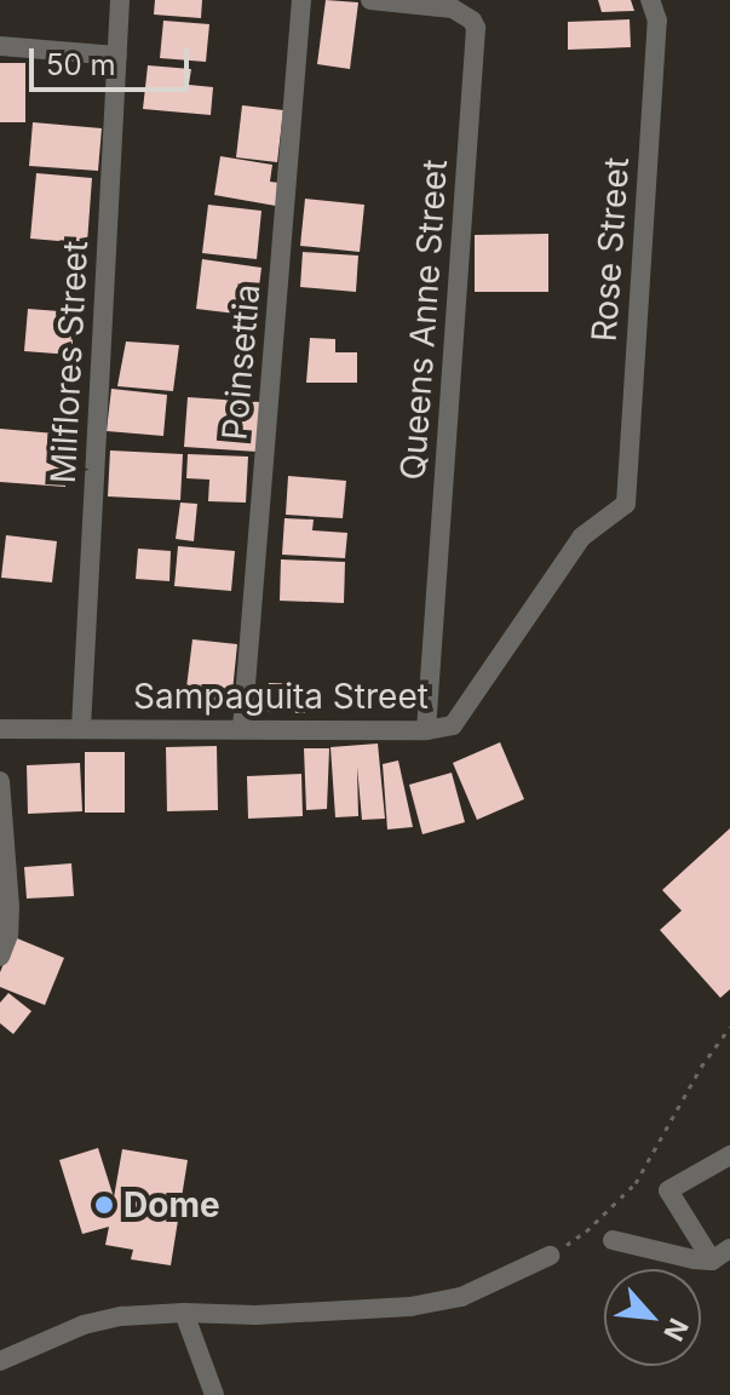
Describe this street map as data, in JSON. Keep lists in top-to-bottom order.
{
  "streets": {
    "street": [
      "Rose Street",
      "Queens Anne Street",
      "Milflores Street",
      "Poinsettia",
      "Sampaguita Street"
    ]
  },
  "crossings": [
    ["Rose Street", "Sampaguita Street"],
    ["Queens Anne Street", "Sampaguita Street"],
    ["Milflores Street", "Sampaguita Street"],
    ["Poinsettia", "Sampaguita Street"]
  ],
  "places": ["Dome"],
  "scale_bar": "50 m",
  "north": "bottom right"
}
